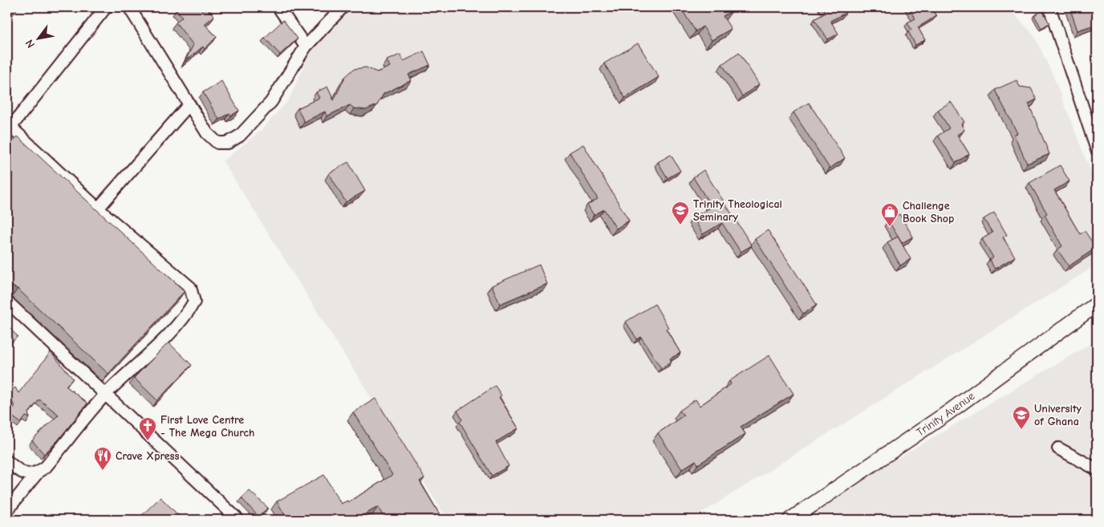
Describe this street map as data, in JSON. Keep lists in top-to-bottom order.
{
  "streets": {
    "street": ["Trinity Avenue"]
  },
  "places": {
    "school or university": ["Trinity Theological Seminary", "University of Ghana"],
    "shop": ["Challenge Book Shop"],
    "church": ["First Love Centre - The Mega Church"],
    "restaurant": ["Crave Xpress"]
  },
  "north": "bottom left"
}
